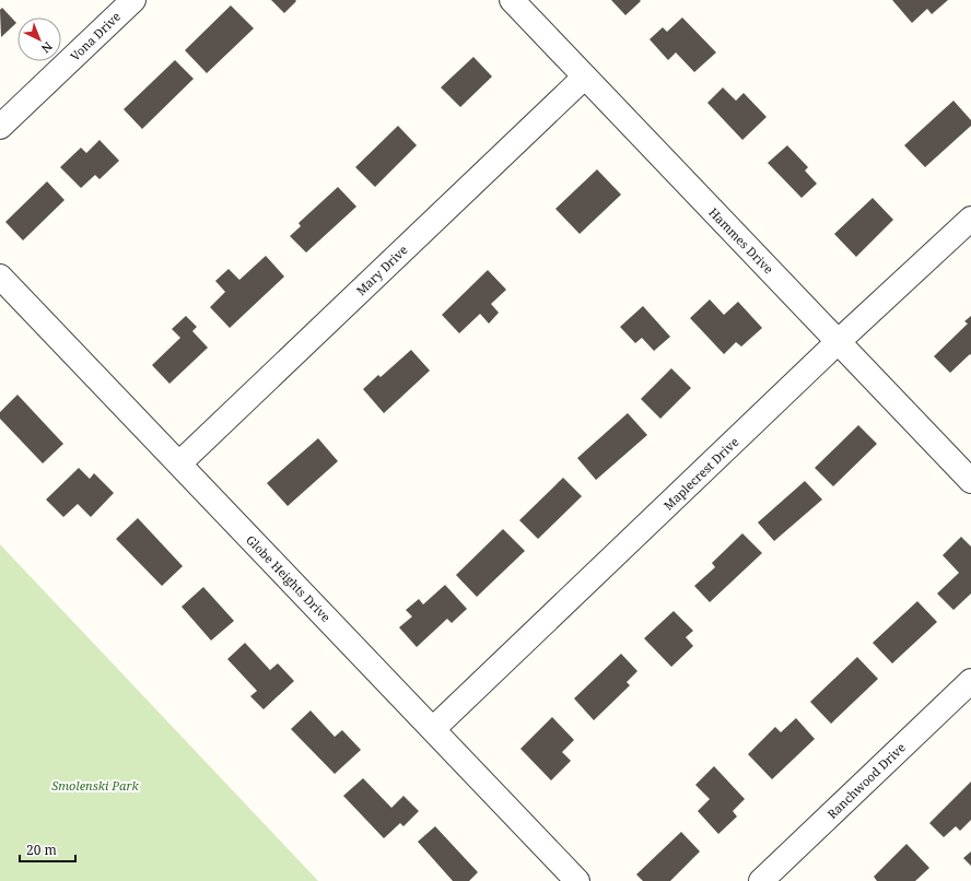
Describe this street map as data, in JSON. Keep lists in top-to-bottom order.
{
  "streets": {
    "street": [
      "Vona Drive",
      "Hammes Drive",
      "Mary Drive",
      "Maplecrest Drive",
      "Globe Heights Drive",
      "Ranchwood Drive"
    ]
  },
  "crossings": [
    ["Hammes Drive", "Mary Drive"],
    ["Hammes Drive", "Maplecrest Drive"],
    ["Mary Drive", "Globe Heights Drive"],
    ["Maplecrest Drive", "Globe Heights Drive"]
  ],
  "parks": ["Smolenski Park"],
  "scale_bar": "20 m",
  "north": "bottom right"
}
